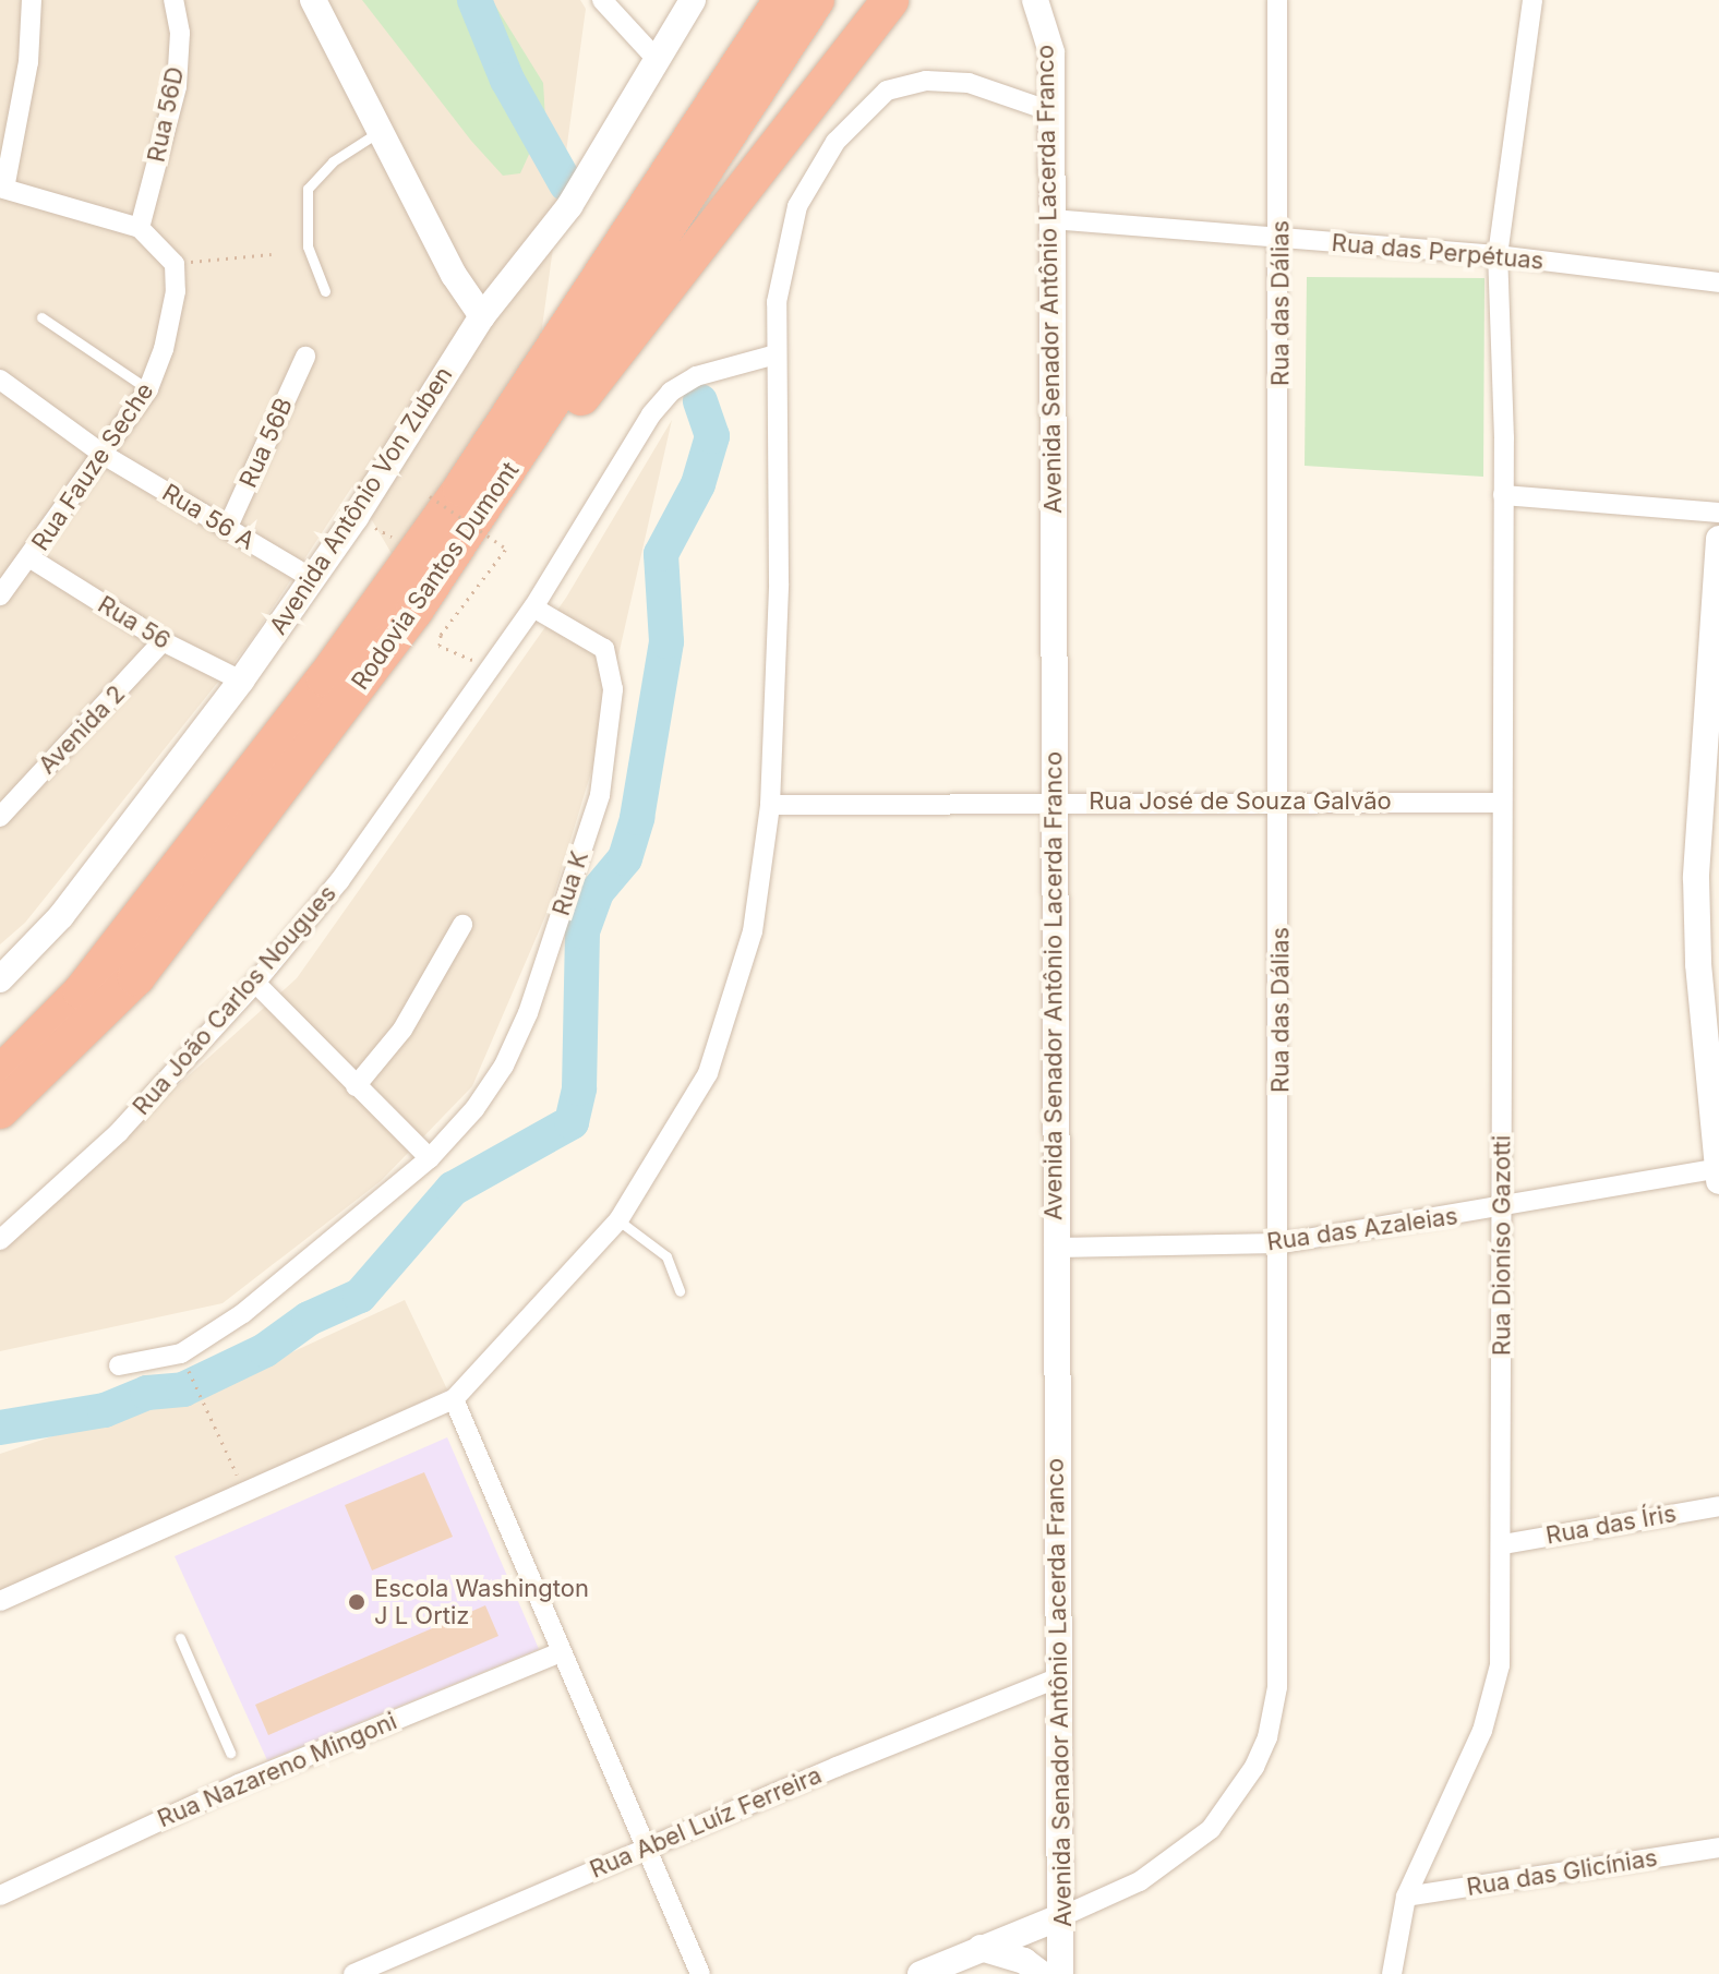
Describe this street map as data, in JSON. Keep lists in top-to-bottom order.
{
  "streets": {
    "highway": ["Rodovia Santos Dumont"],
    "street": [
      "Rua 56D",
      "Rua das Perpétuas",
      "Avenida Senador Antônio Lacerda Franco",
      "Rua das Dálias",
      "Rua 56B",
      "Rua Fauze Seche",
      "Avenida Antônio Von Zuben",
      "Rua 56 A",
      "Rua 56",
      "Avenida 2",
      "Rua José de Souza Galvão",
      "Rua K",
      "Rua João Carlos Nougues",
      "Rua das Azaleias",
      "Rua Dioníso Gazotti",
      "Rua das Íris",
      "Rua Nazareno Mingoni",
      "Rua Abel Luíz Ferreira",
      "Rua das Glicínias"
    ]
  },
  "crossings": [
    ["Rua das Perpétuas", "Avenida Senador Antônio Lacerda Franco"],
    ["Rua das Perpétuas", "Rua das Dálias"],
    ["Rua das Perpétuas", "Rua Dioníso Gazotti"],
    ["Avenida Senador Antônio Lacerda Franco", "Rua das Dálias"],
    ["Avenida Senador Antônio Lacerda Franco", "Rua José de Souza Galvão"],
    ["Avenida Senador Antônio Lacerda Franco", "Rua das Azaleias"],
    ["Avenida Senador Antônio Lacerda Franco", "Rua Abel Luíz Ferreira"],
    ["Rua das Dálias", "Rua José de Souza Galvão"],
    ["Rua das Dálias", "Rua das Azaleias"],
    ["Rua 56B", "Rua 56 A"],
    ["Rua Fauze Seche", "Rua 56 A"],
    ["Rua Fauze Seche", "Rua 56"],
    ["Avenida Antônio Von Zuben", "Rua 56 A"],
    ["Avenida Antônio Von Zuben", "Rua 56"],
    ["Rua 56", "Avenida 2"],
    ["Rua José de Souza Galvão", "Rua Dioníso Gazotti"],
    ["Rua K", "Rua João Carlos Nougues"],
    ["Rua das Azaleias", "Rua Dioníso Gazotti"],
    ["Rua Dioníso Gazotti", "Rua das Íris"],
    ["Rua Dioníso Gazotti", "Rua das Glicínias"]
  ],
  "places": ["Escola Washington J L Ortiz"]
}
